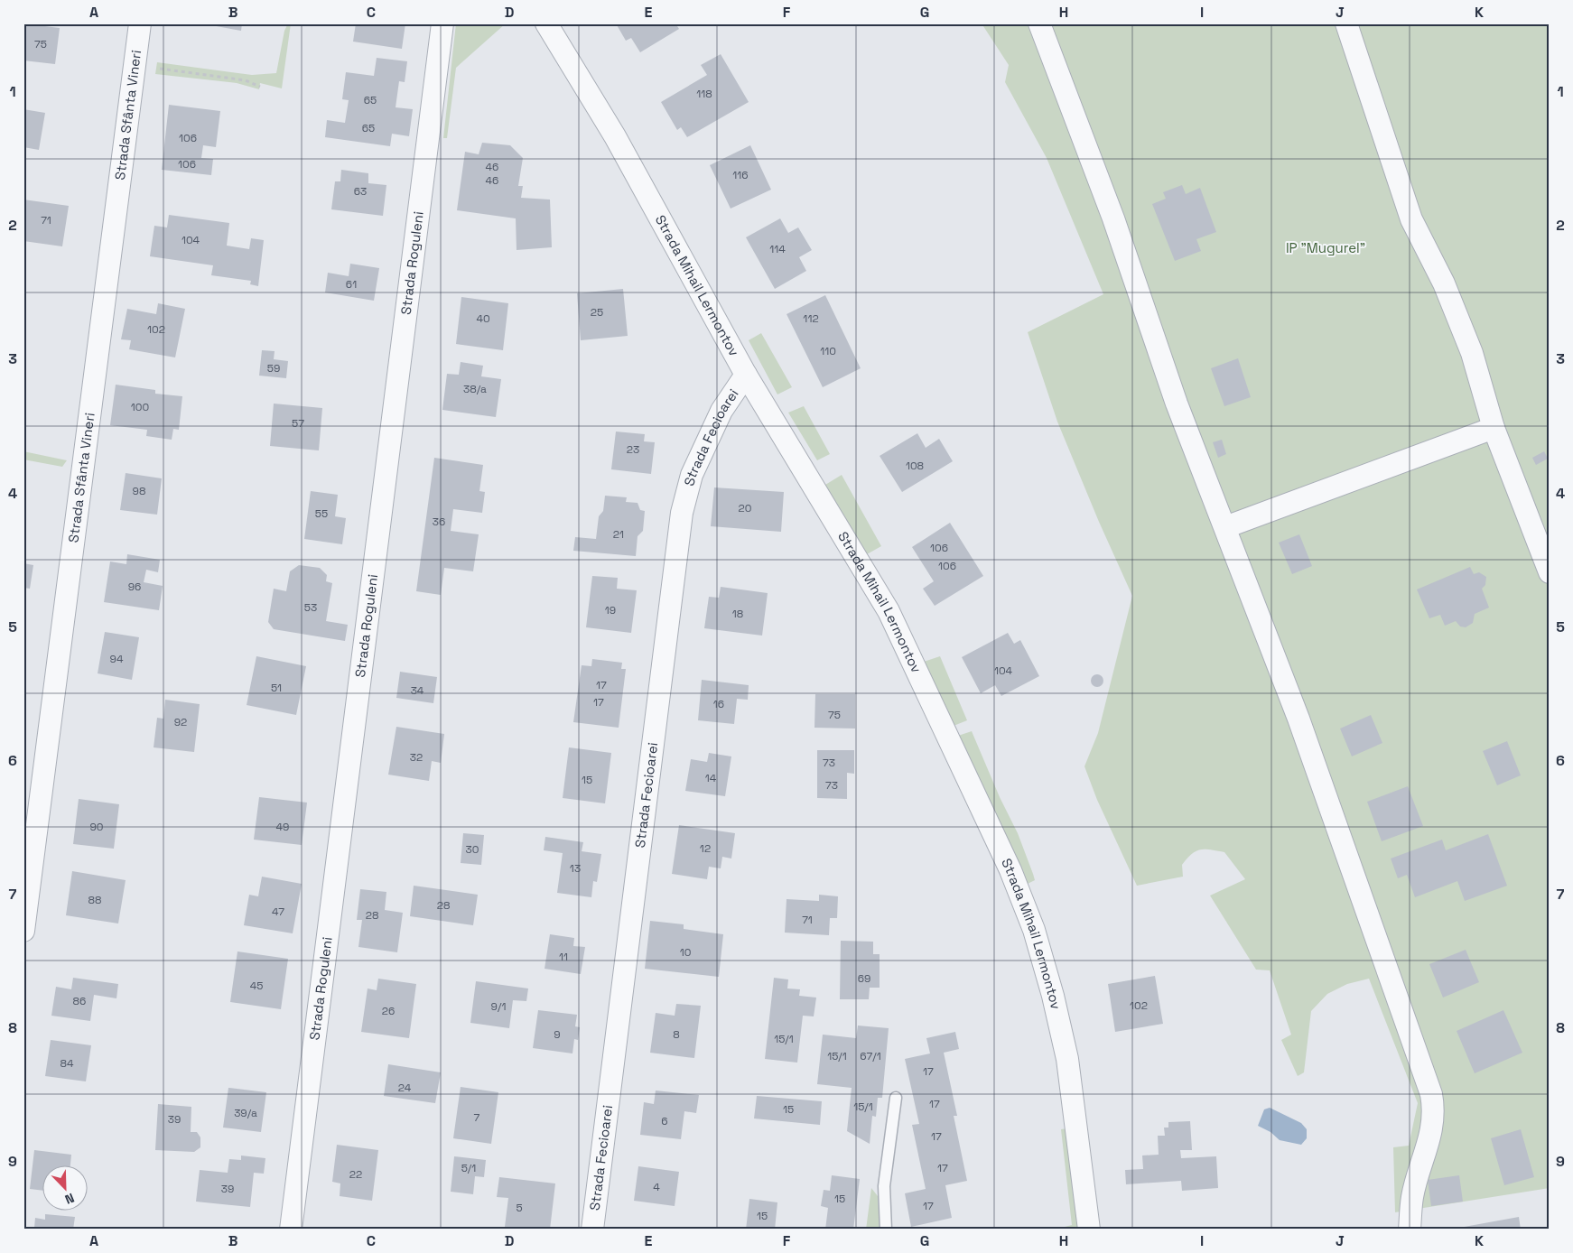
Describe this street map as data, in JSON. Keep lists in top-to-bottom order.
{
  "streets": {
    "street": [
      "Strada Sfânta Vineri",
      "Strada Roguleni",
      "Strada Mihail Lermontov",
      "Strada Fecioarei"
    ]
  },
  "crossings": [
    ["Strada Mihail Lermontov", "Strada Fecioarei"]
  ],
  "parks": ["IP \"Mugurel\""],
  "house_numbers": [
    "75",
    "118",
    "65",
    "65",
    "106",
    "106",
    "46",
    "116",
    "46",
    "63",
    "71",
    "104",
    "114",
    "61",
    "25",
    "40",
    "112",
    "102",
    "110",
    "59",
    "38/a",
    "100",
    "57",
    "23",
    "108",
    "98",
    "20",
    "55",
    "36",
    "21",
    "106",
    "106",
    "96",
    "53",
    "19",
    "18",
    "94",
    "104",
    "17",
    "51",
    "34",
    "17",
    "16",
    "75",
    "92",
    "32",
    "73",
    "14",
    "15",
    "73",
    "90",
    "49",
    "12",
    "30",
    "13",
    "88",
    "28",
    "47",
    "28",
    "71",
    "10",
    "11",
    "69",
    "45",
    "86",
    "102",
    "9/1",
    "26",
    "9",
    "8",
    "15/1",
    "15/1",
    "67/1",
    "84",
    "17",
    "24",
    "17",
    "15/1",
    "15",
    "39/a",
    "7",
    "39",
    "6",
    "17",
    "5/1",
    "17",
    "22",
    "4",
    "39",
    "15",
    "17",
    "5",
    "15"
  ],
  "north": "bottom right",
  "grid": {
    "columns": [
      "A",
      "B",
      "C",
      "D",
      "E",
      "F",
      "G",
      "H",
      "I",
      "J",
      "K"
    ],
    "rows": [
      "1",
      "2",
      "3",
      "4",
      "5",
      "6",
      "7",
      "8",
      "9"
    ]
  }
}
